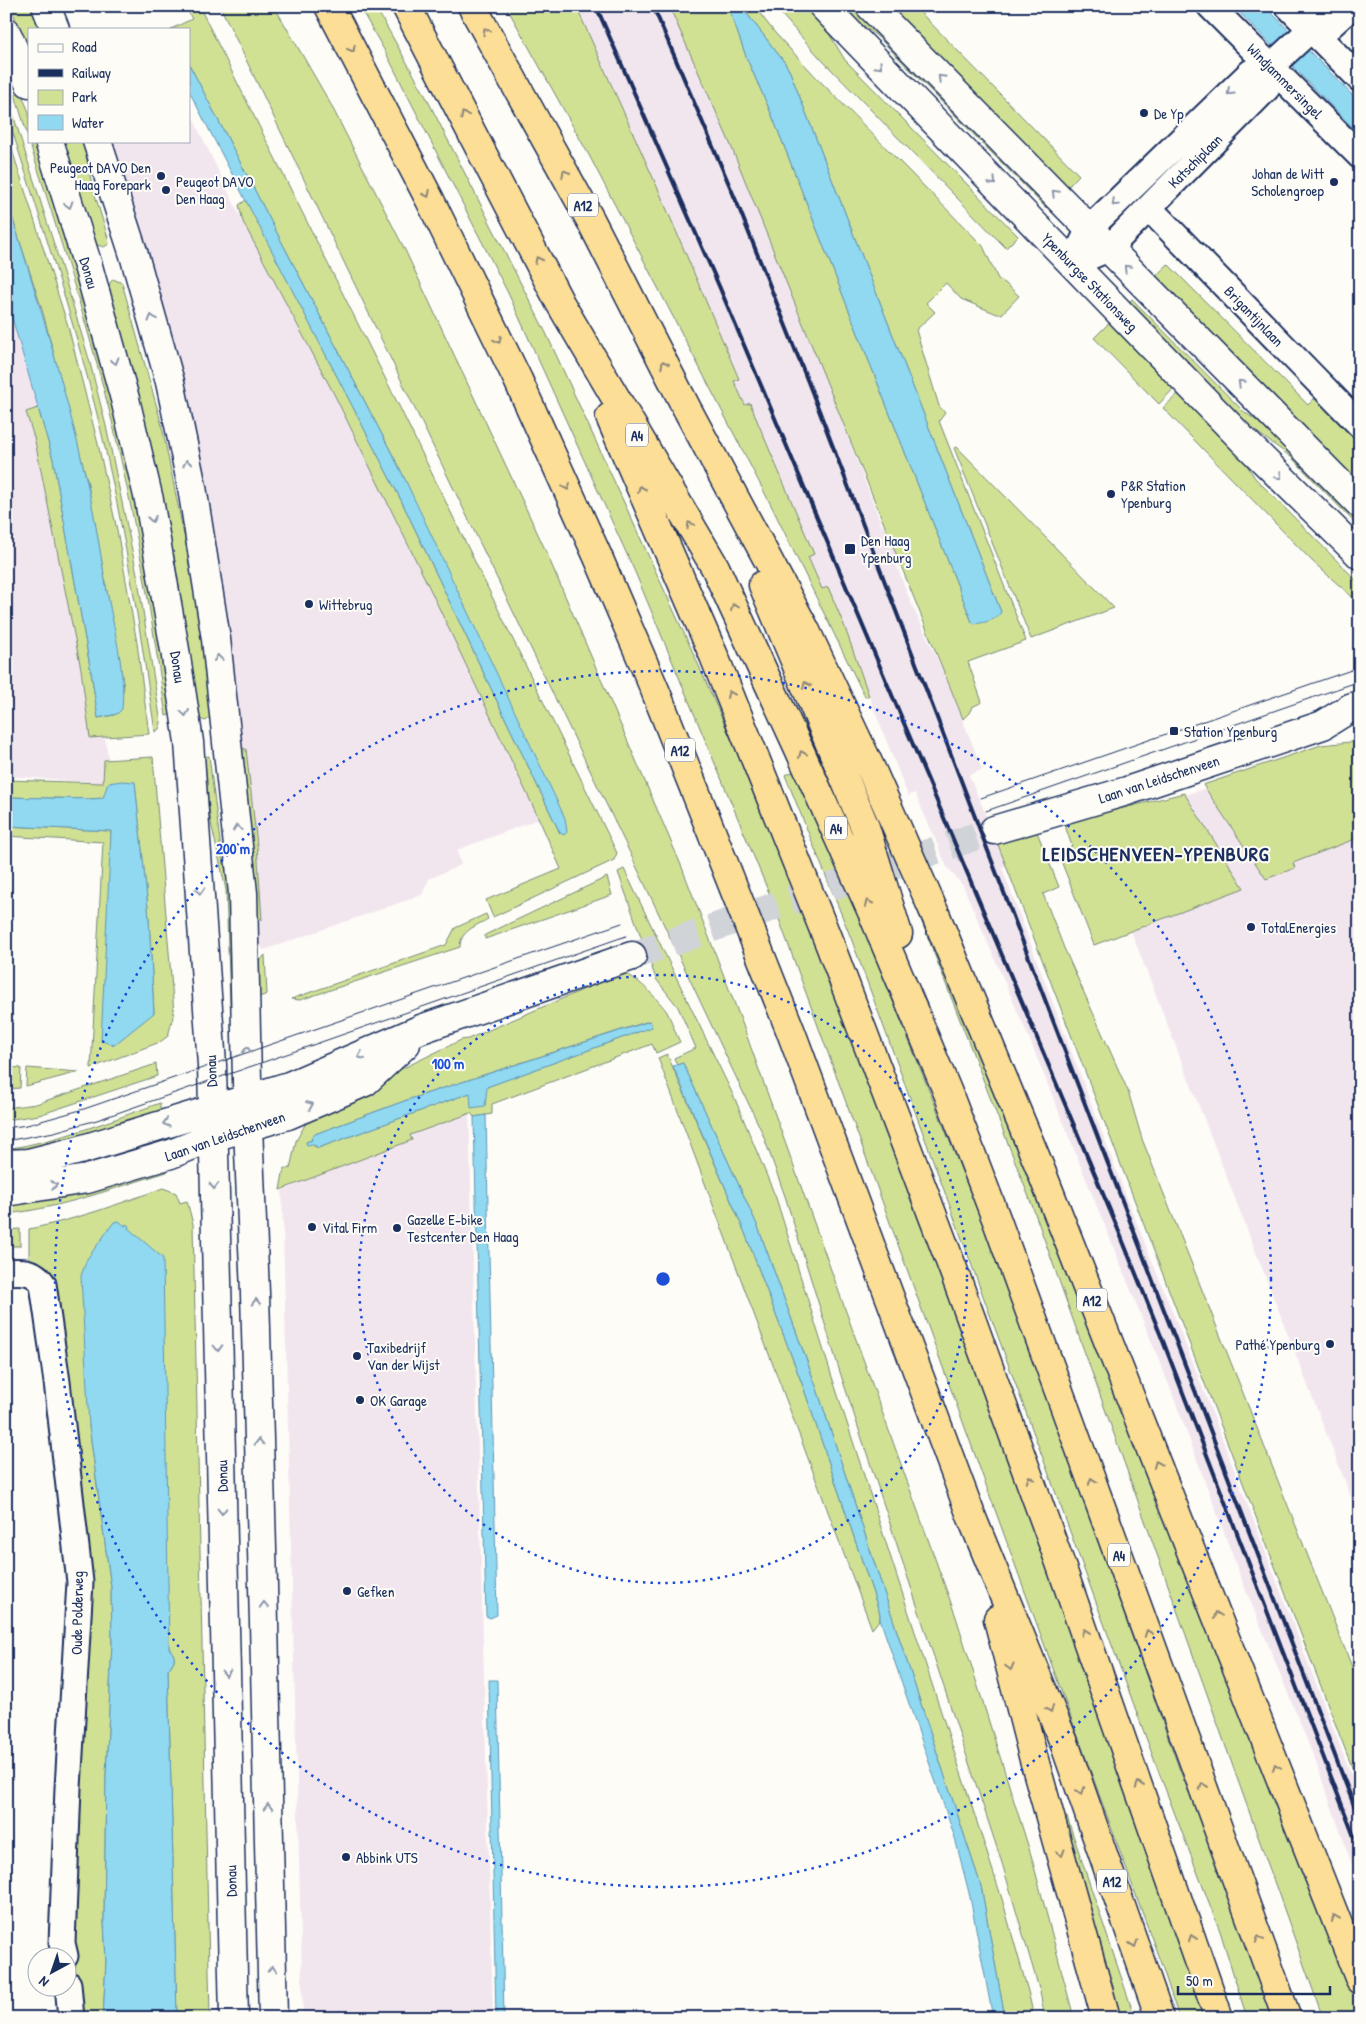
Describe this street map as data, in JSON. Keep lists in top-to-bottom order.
{
  "streets": {
    "highway": ["A12", "A4"],
    "main road": ["Donau", "Ypenburgse Stationsweg", "Laan van Leidschenveen"],
    "street": [
      "Windjammersingel",
      "Katschiplaan",
      "Brigantijnlaan",
      "Oude Polderweg"
    ]
  },
  "crossings": [
    ["Windjammersingel", "Katschiplaan"],
    ["Katschiplaan", "Brigantijnlaan"],
    ["A12", "A4"],
    ["Donau", "Laan van Leidschenveen"]
  ],
  "districts": ["LEIDSCHENVEEN-YPENBURG"],
  "places": {
    "other": [
      "De Yp",
      "Peugeot DAVO Den Haag Forepark",
      "Johan de Witt Scholengroep",
      "Peugeot DAVO Den Haag",
      "P&R Station Ypenburg",
      "Wittebrug",
      "TotalEnergies",
      "Vital Firm",
      "Gazelle E-bike Testcenter Den Haag",
      "Pathé Ypenburg",
      "Taxibedrijf Van der Wijst",
      "OK Garage",
      "Gefken",
      "Abbink UTS"
    ],
    "transit": ["Den Haag Ypenburg", "Station Ypenburg"]
  },
  "legend": [
    "Road",
    "Railway",
    "Park",
    "Water"
  ],
  "scale_bar": "50 m",
  "north": "bottom left",
  "rings": ["200 m", "100 m"]
}
